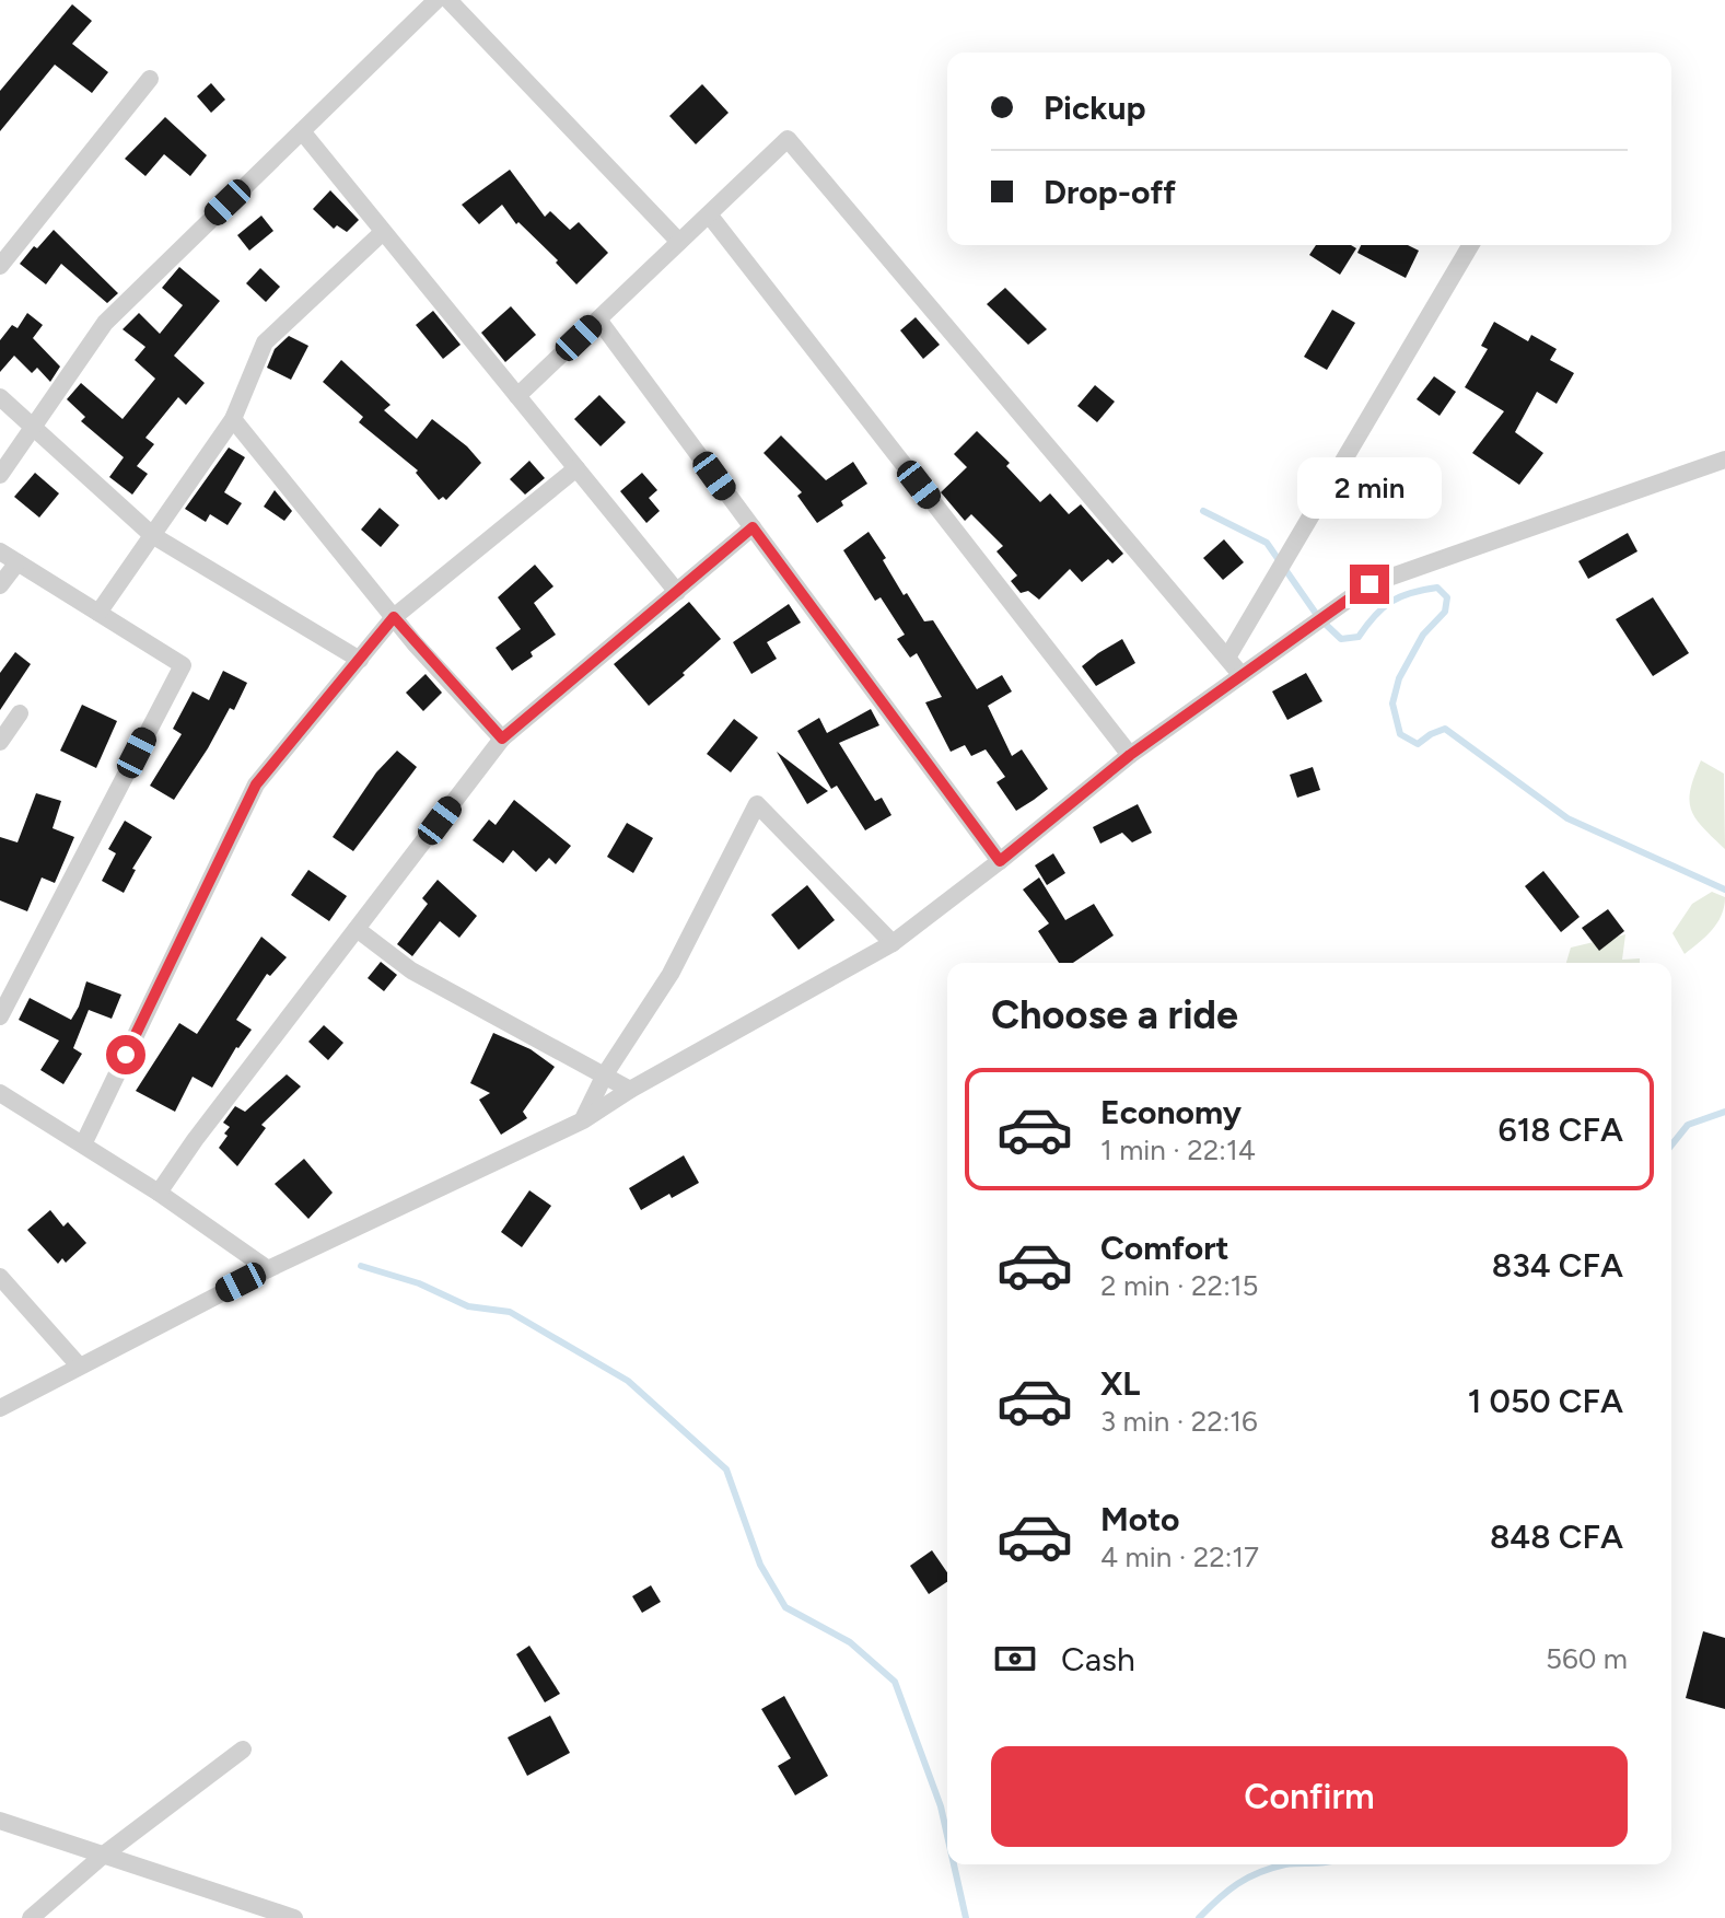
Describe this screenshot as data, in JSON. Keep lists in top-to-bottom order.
{
  "page": {
    "banner": ["Pickup", "Drop-off"],
    "bubble": "2 min",
    "heading": "Choose a ride",
    "list": [
      {
        "name": "Economy",
        "note": "1 min · 22:14",
        "value": "618 CFA"
      },
      {
        "name": "Comfort",
        "note": "2 min · 22:15",
        "value": "834 CFA"
      },
      {
        "name": "XL",
        "note": "3 min · 22:16",
        "value": "1 050 CFA"
      },
      {
        "name": "Moto",
        "note": "4 min · 22:17",
        "value": "848 CFA"
      }
    ],
    "pay": ["Cash", "560 m"],
    "buttons": "Confirm"
  }
}
